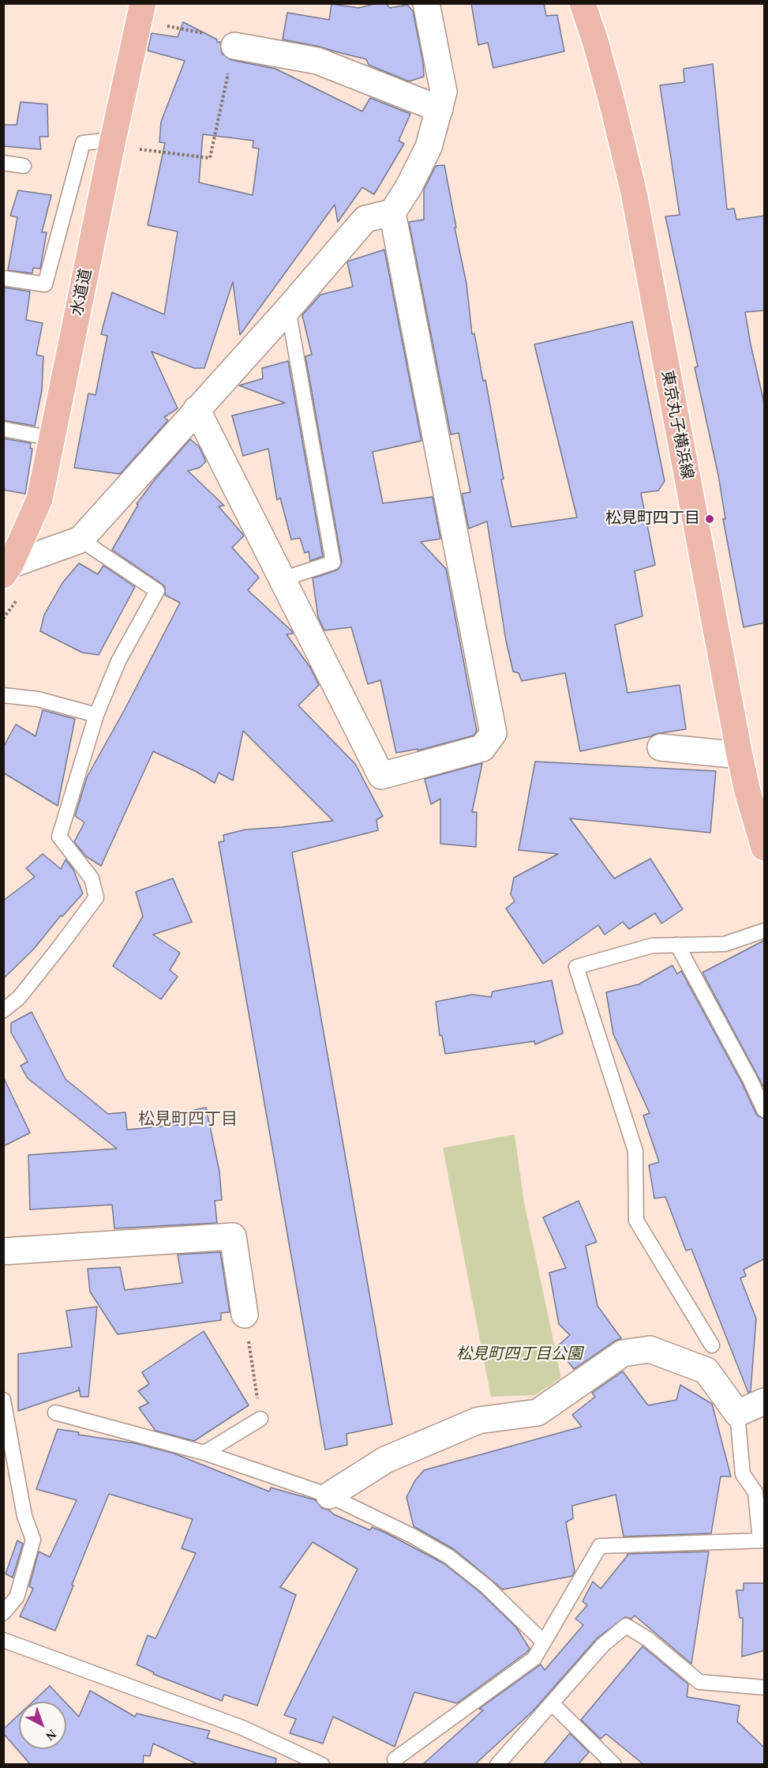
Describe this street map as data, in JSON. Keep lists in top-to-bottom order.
{
  "streets": {
    "main road": ["水道道", "東京丸子横浜線"]
  },
  "districts": ["松見町四丁目"],
  "parks": ["松見町四丁目公園"],
  "places": ["松見町四丁目"],
  "north": "bottom right"
}
